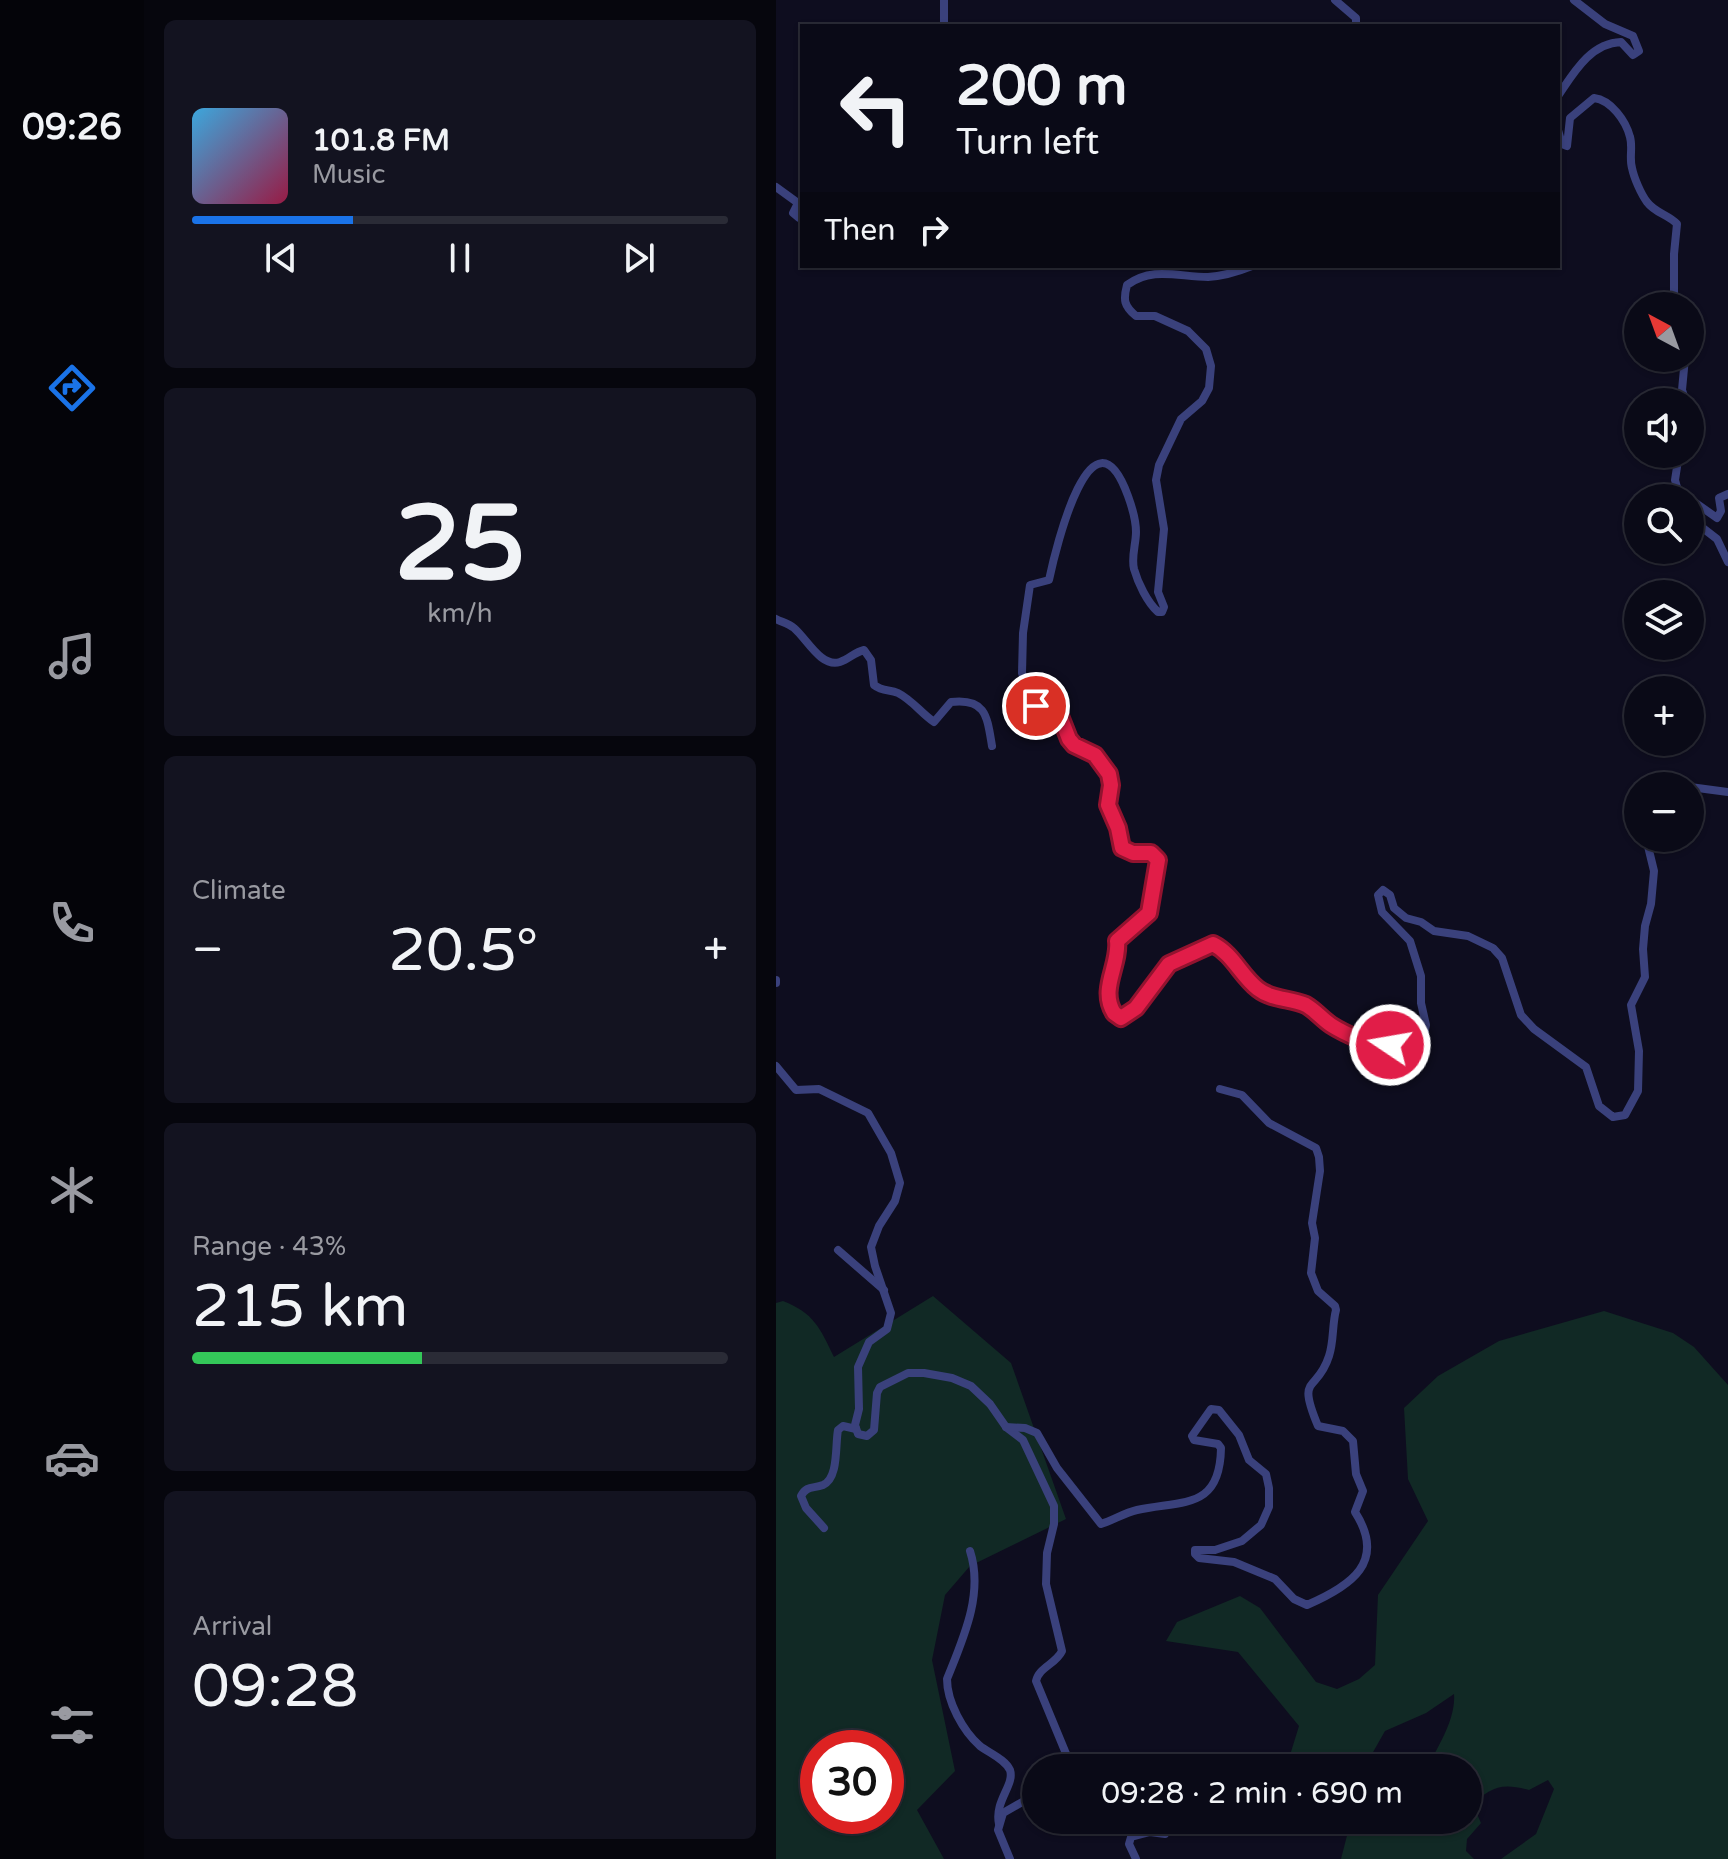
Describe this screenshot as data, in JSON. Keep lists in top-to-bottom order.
{
  "north": "top left",
  "page": {
    "tabs": "09:26",
    "turn": ["200 m", "Turn left"],
    "song": ["101.8 FM", "Music"],
    "then": "Then",
    "map_buttons": ["+", "−"],
    "tile": [
      ["25", "km/h"],
      "Climate",
      ["Range · 43%", "215 km"],
      ["Arrival", "09:28"]
    ],
    "heat": ["−", "20.5°", "+"],
    "limit": "30",
    "trip": "09:28 · 2 min · 690 m"
  }
}
